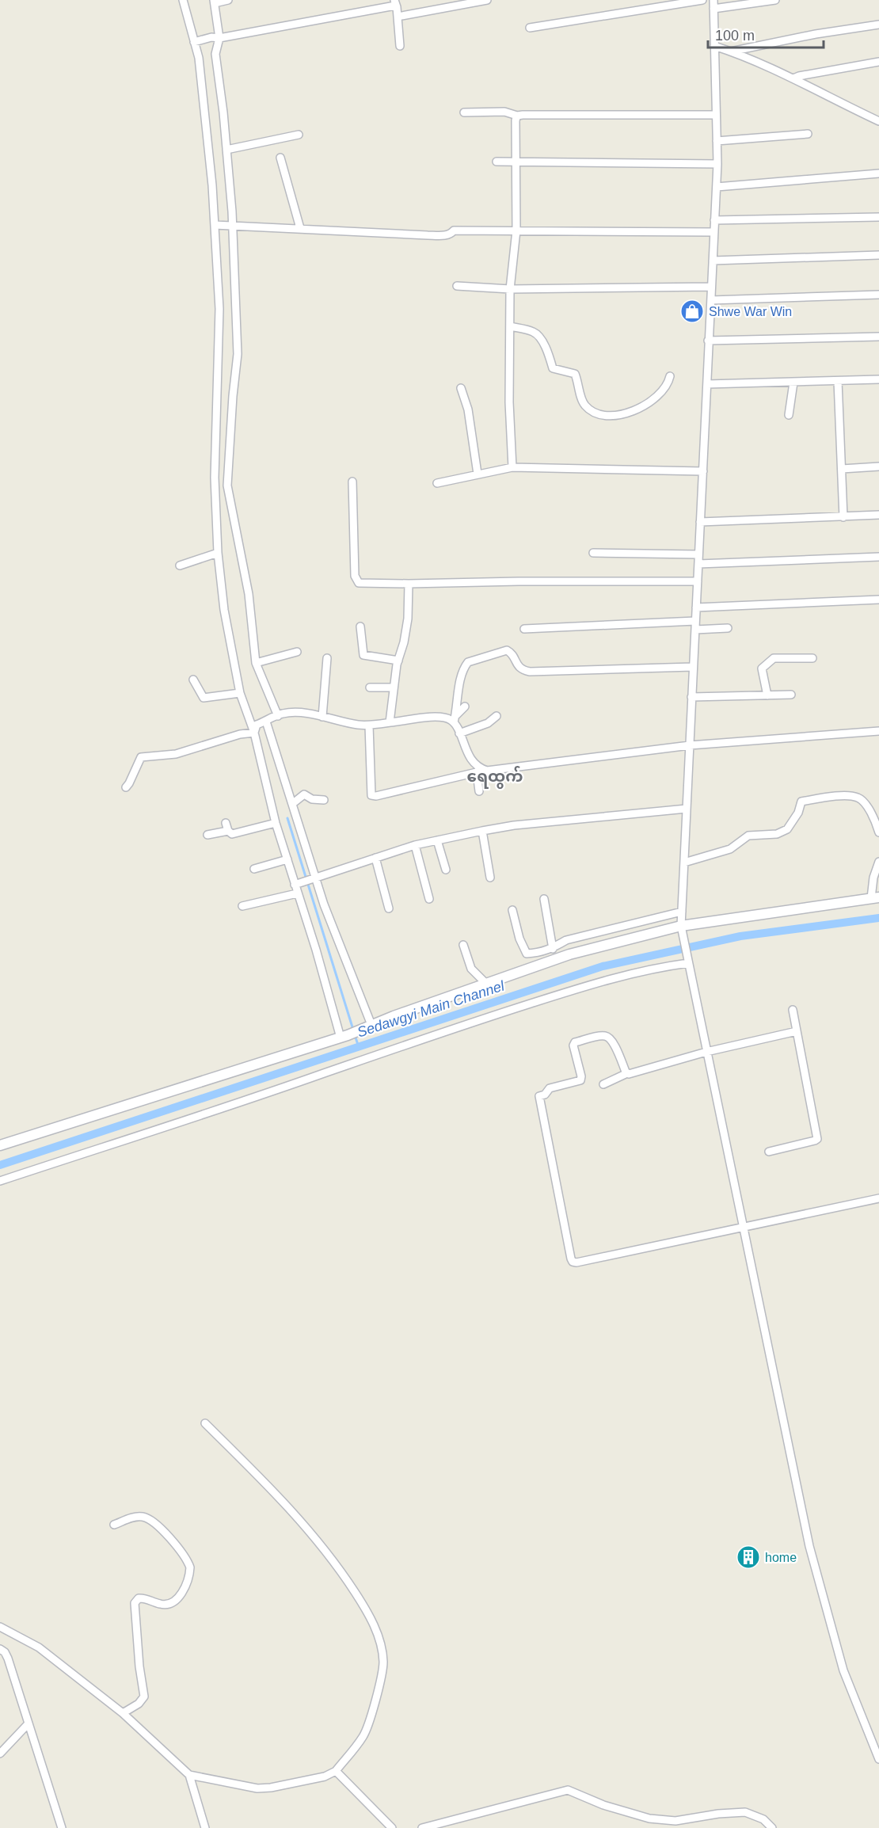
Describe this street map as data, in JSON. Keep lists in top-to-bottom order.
{
  "districts": ["ရေထွက်"],
  "water": ["Sedawgyi Main Channel"],
  "places": {
    "shop": ["Shwe War Win"],
    "building": ["home"]
  },
  "scale_bar": "100 m"
}
